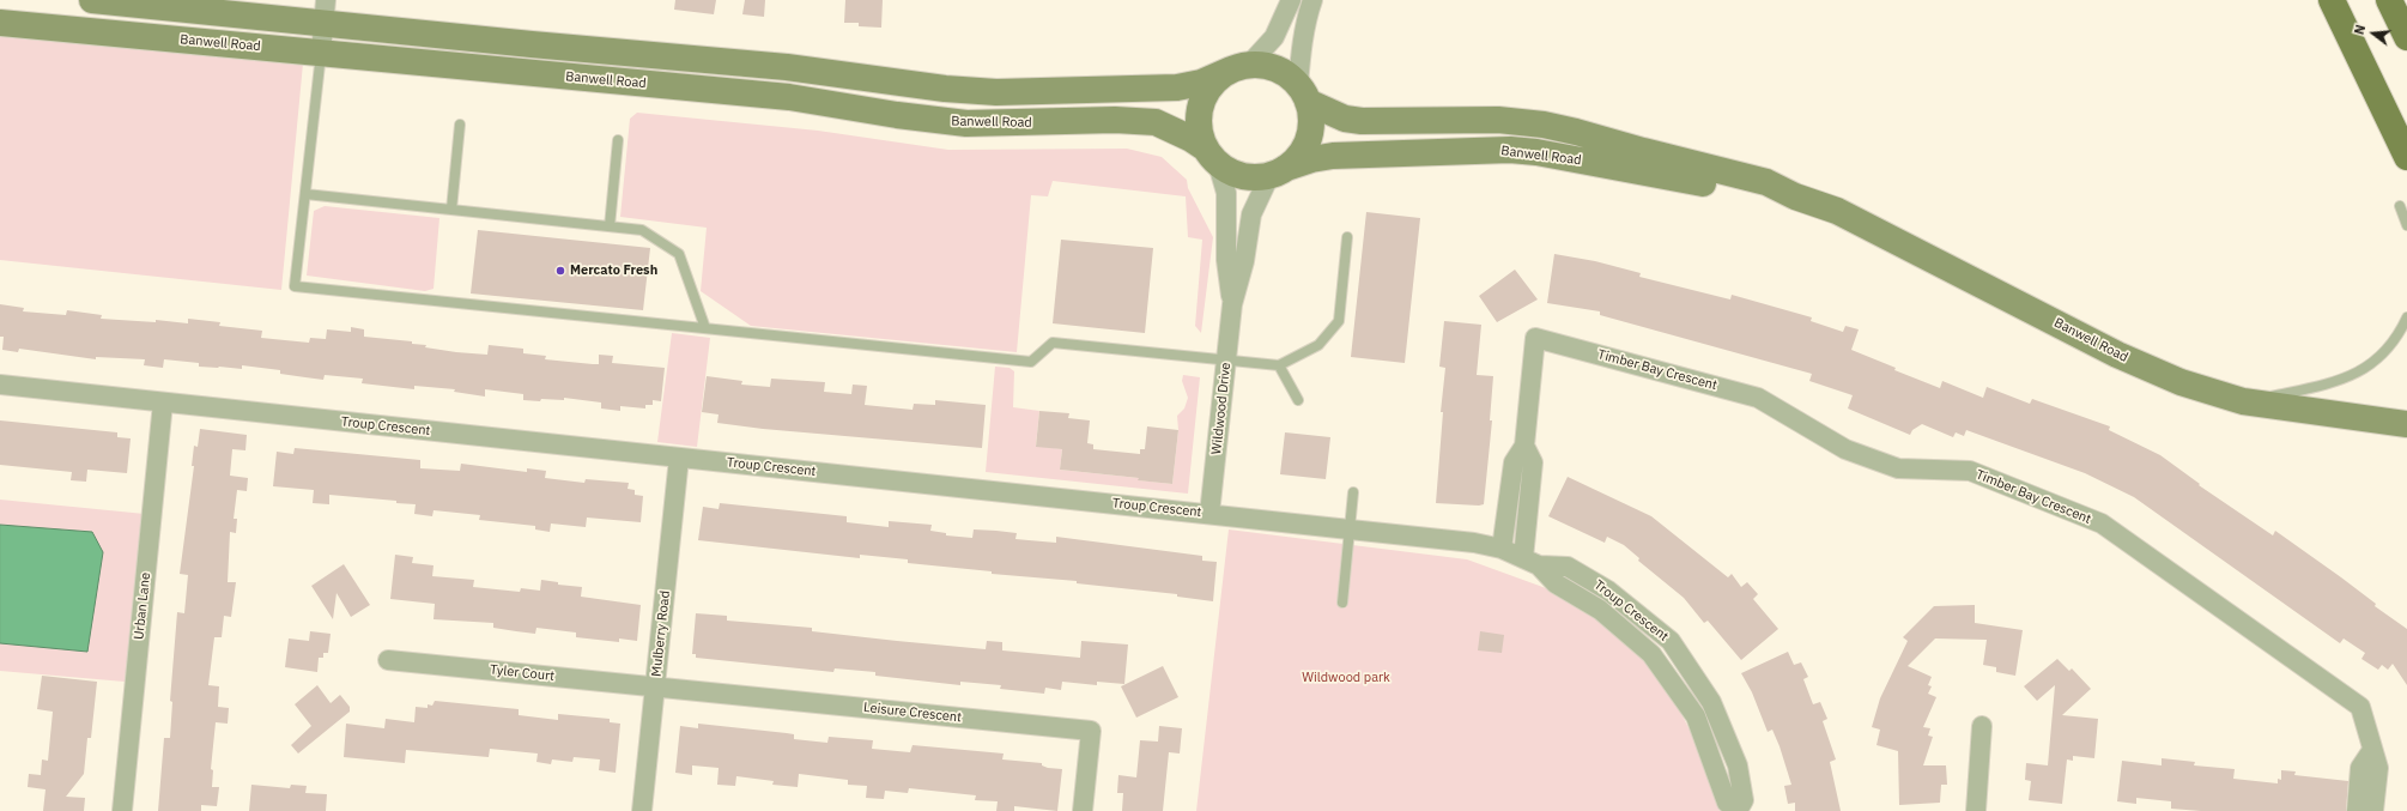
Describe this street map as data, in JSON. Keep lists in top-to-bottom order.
{
  "streets": {
    "main road": ["Banwell Road"],
    "street": [
      "Timber Bay Crescent",
      "Wildwood Drive",
      "Troup Crescent",
      "Urban Lane",
      "Mulberry Road",
      "Tyler Court",
      "Leisure Crescent"
    ]
  },
  "crossings": [
    ["Banwell Road", "Wildwood Drive"],
    ["Timber Bay Crescent", "Troup Crescent"],
    ["Wildwood Drive", "Troup Crescent"],
    ["Troup Crescent", "Urban Lane"],
    ["Troup Crescent", "Mulberry Road"],
    ["Mulberry Road", "Tyler Court"],
    ["Mulberry Road", "Leisure Crescent"],
    ["Tyler Court", "Leisure Crescent"]
  ],
  "parks": ["Wildwood park"],
  "places": ["Mercato Fresh"],
  "north": "left"
}
